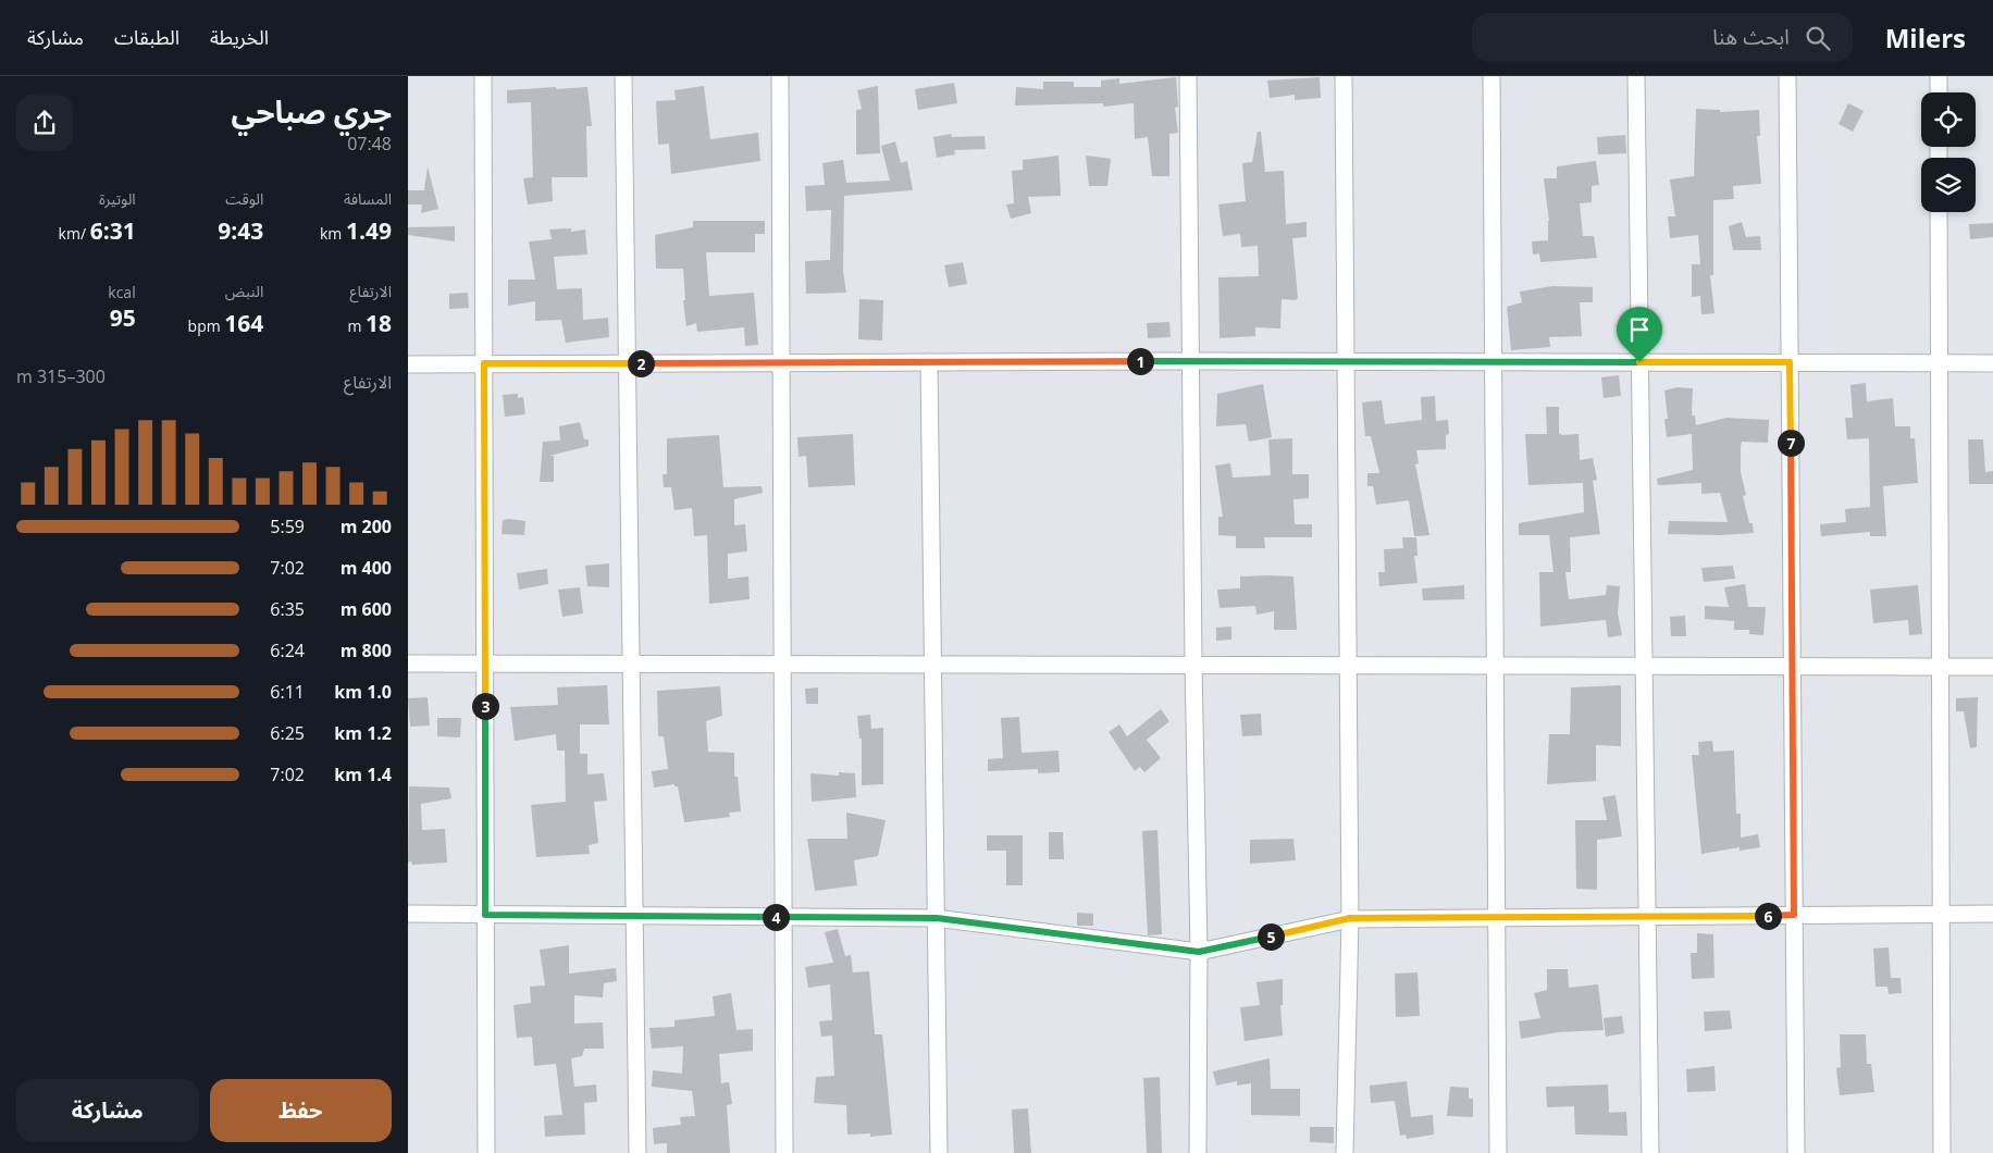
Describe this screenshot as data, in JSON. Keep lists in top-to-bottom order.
{
  "page": {
    "header": "Milers",
    "search": "ابحث هنا",
    "nav": ["الخريطة", "الطبقات", "مشاركة"],
    "heading": ["جري صباحي", "07:48"],
    "stats": [
      ["المسافة", "1.49 km"],
      ["الوقت", "9:43"],
      ["الوتيرة", "6:31 /km"],
      ["الارتفاع", "18 m"],
      ["النبض", "164 bpm"],
      ["kcal", "95"]
    ],
    "pins": [
      "1",
      "2",
      "7",
      "3",
      "6",
      "4",
      "5"
    ],
    "chart": ["الارتفاع", "300–315 m"],
    "list": [
      {
        "name": "200 m",
        "note": "5:59"
      },
      {
        "name": "400 m",
        "note": "7:02"
      },
      {
        "name": "600 m",
        "note": "6:35"
      },
      {
        "name": "800 m",
        "note": "6:24"
      },
      {
        "name": "1.0 km",
        "note": "6:11"
      },
      {
        "name": "1.2 km",
        "note": "6:25"
      },
      {
        "name": "1.4 km",
        "note": "7:02"
      }
    ],
    "buttons": ["حفظ", "مشاركة"]
  }
}
